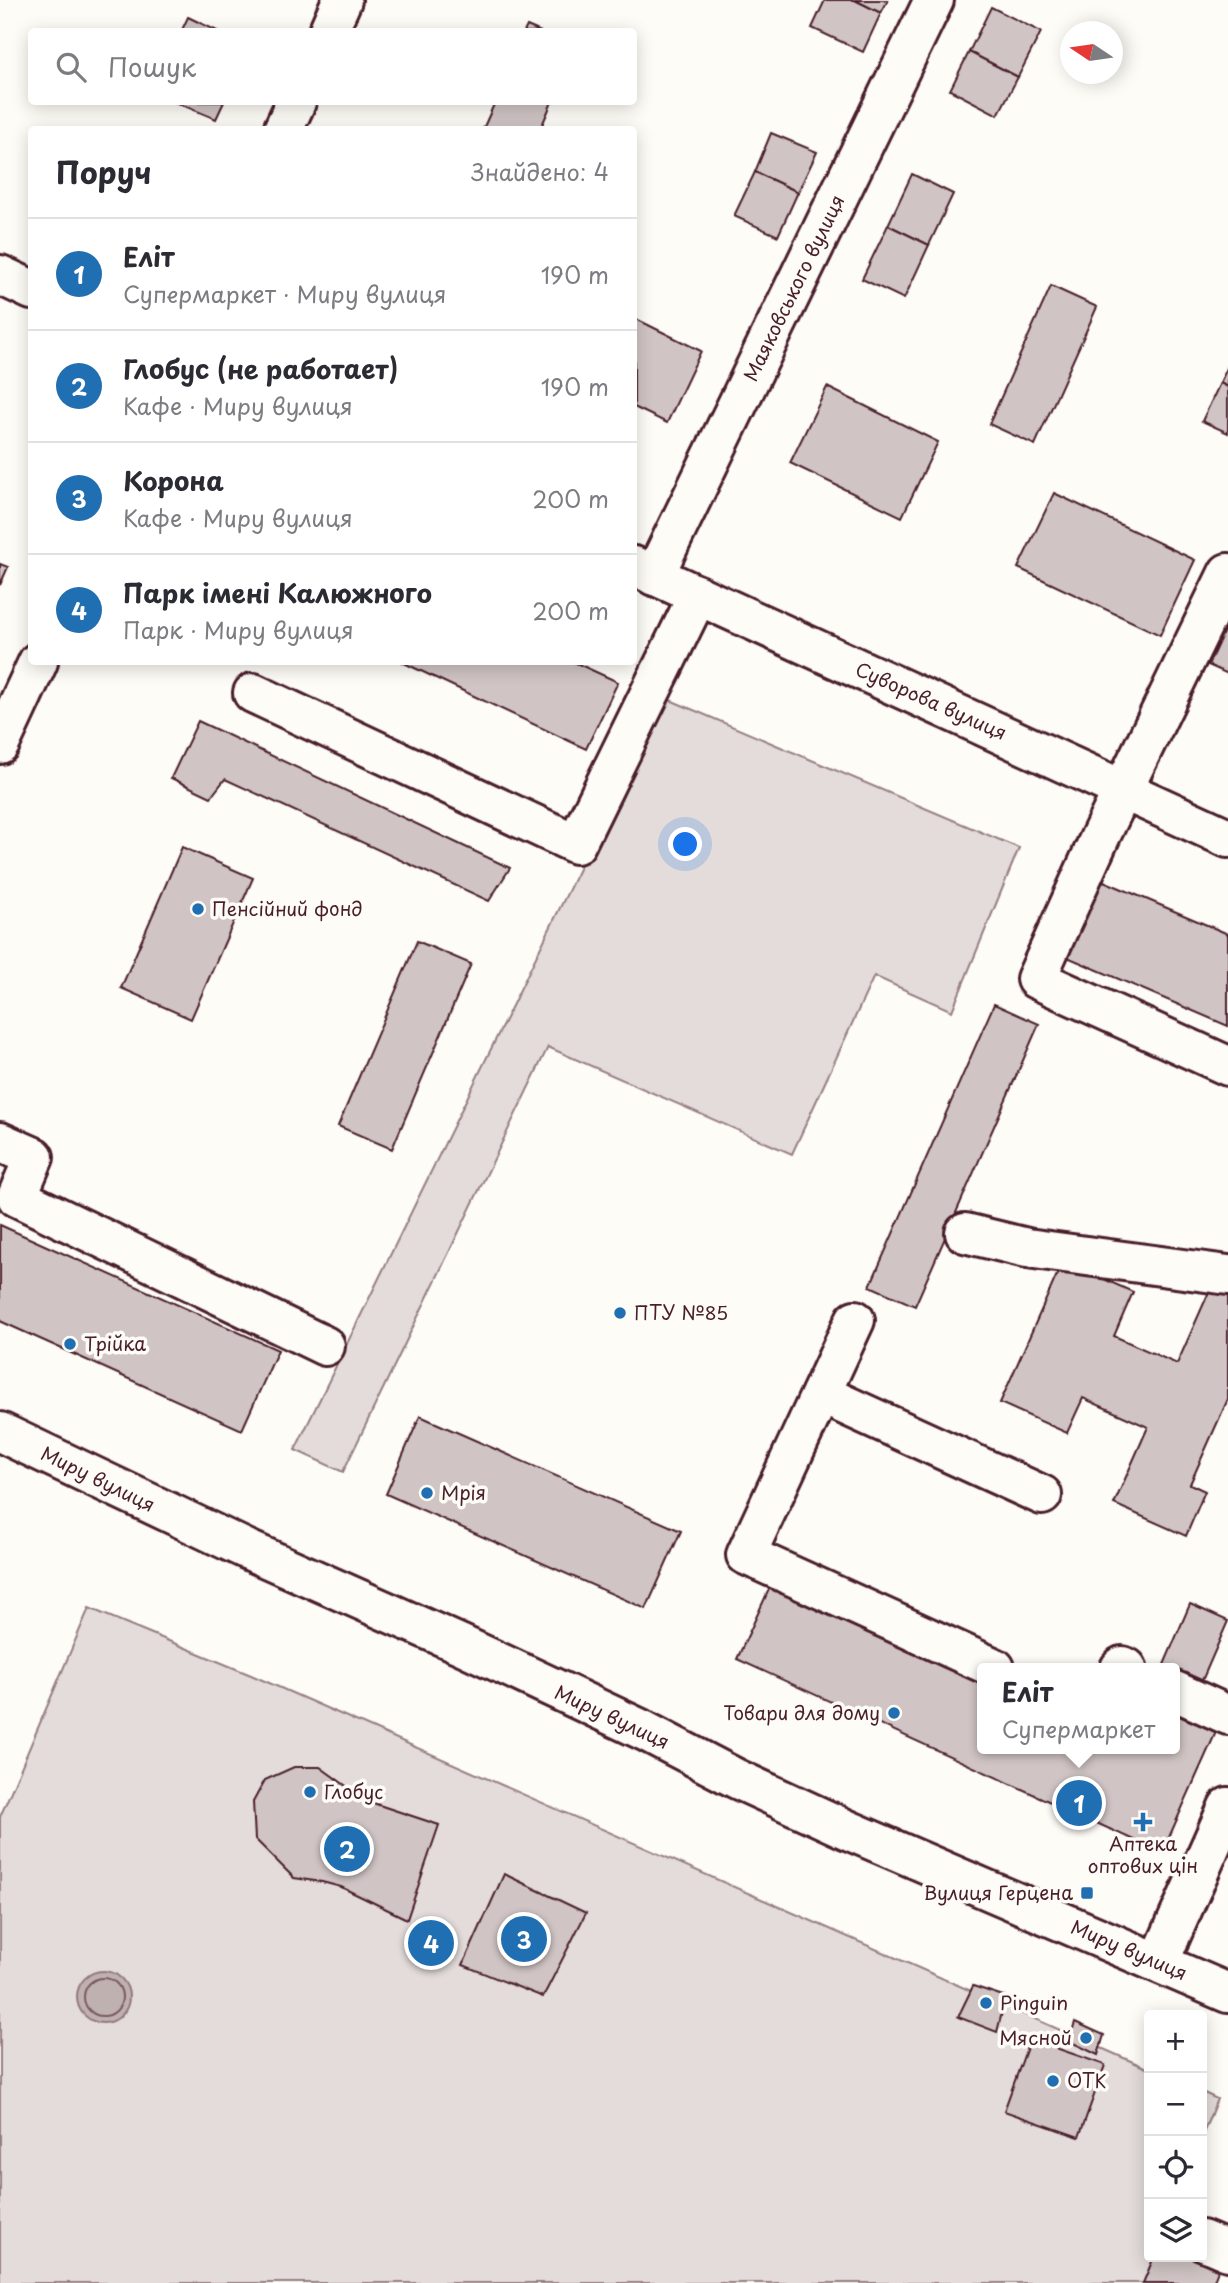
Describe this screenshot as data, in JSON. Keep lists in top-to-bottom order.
{
  "streets": {
    "street": ["Маяковського вулиця", "Суворова вулиця", "Миру вулиця"]
  },
  "crossings": [
    ["Маяковського вулиця", "Суворова вулиця"]
  ],
  "places": {
    "other": [
      "Пенсійний фонд",
      "ПТУ №85",
      "Трійка",
      "Мрія",
      "Товари для дому",
      "Глобус",
      "Pinguin",
      "Мясной",
      "ОТК"
    ],
    "health": ["Аптека оптових цін"],
    "transit": ["Вулиця Герцена"]
  },
  "north": "left",
  "page": {
    "search": "Пошук",
    "heading": ["Поруч", "Знайдено: 4"],
    "list": [
      {
        "mark": "1",
        "name": "Еліт",
        "note": "Супермаркет · Миру вулиця",
        "value": "190 m"
      },
      {
        "mark": "2",
        "name": "Глобус (не работает)",
        "note": "Кафе · Миру вулиця",
        "value": "190 m"
      },
      {
        "mark": "3",
        "name": "Корона",
        "note": "Кафе · Миру вулиця",
        "value": "200 m"
      },
      {
        "mark": "4",
        "name": "Парк імені Калюжного",
        "note": "Парк · Миру вулиця",
        "value": "200 m"
      }
    ],
    "popup": ["Еліт", "Супермаркет"],
    "pins": [
      "1",
      "2",
      "3",
      "4"
    ],
    "map_buttons": ["+", "−"]
  }
}
